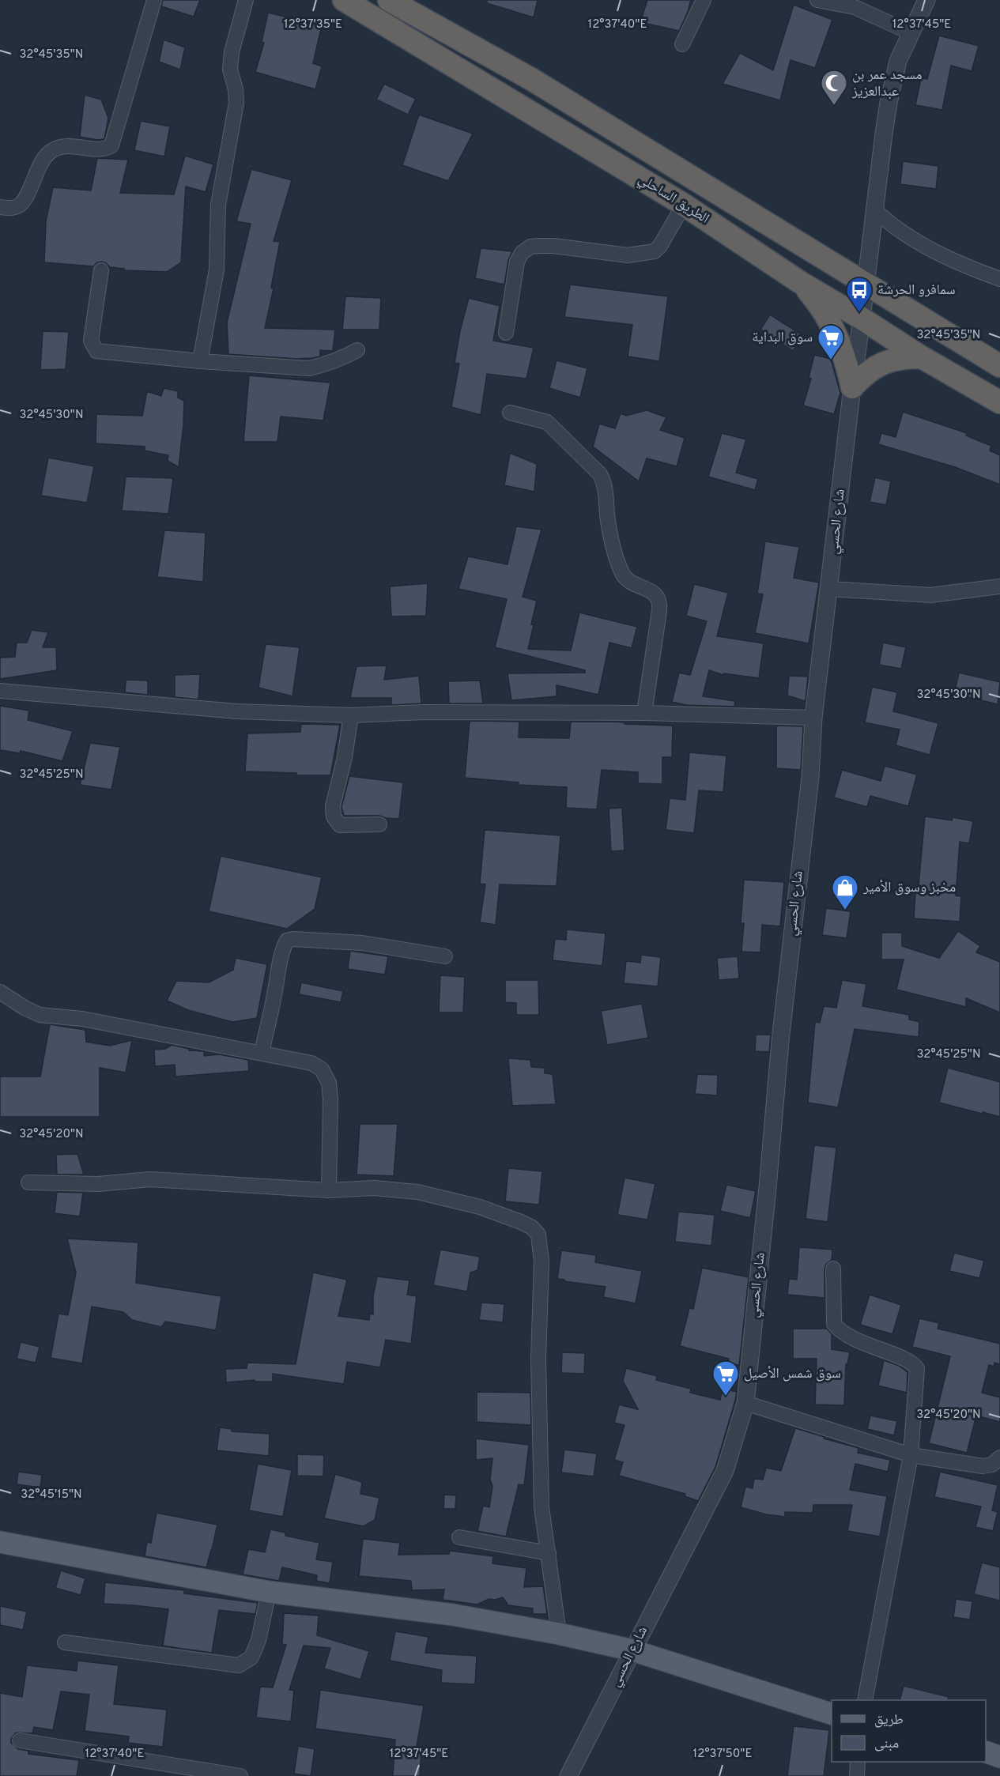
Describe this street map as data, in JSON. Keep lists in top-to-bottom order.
{
  "streets": {
    "highway": ["الطريق الساحلي"],
    "street": ["شارع الحسي"]
  },
  "crossings": [
    ["الطريق الساحلي", "شارع الحسي"]
  ],
  "places": {
    "mosque": ["مسجد عمر بن عبدالعزيز"],
    "bus stop": ["سمافرو الحرشة"],
    "supermarket": ["سوق البداية", "سوق شمس الأصيل"],
    "shop": ["مخبز وسوق الأمير"]
  },
  "legend": ["طريق", "مبنى"],
  "coordinates": [
    "12°37'35\"E",
    "12°37'40\"E",
    "12°37'45\"E",
    "32°45'35\"N",
    "32°45'30\"N",
    "32°45'25\"N",
    "32°45'20\"N",
    "32°45'15\"N",
    "12°37'50\"E"
  ]
}
